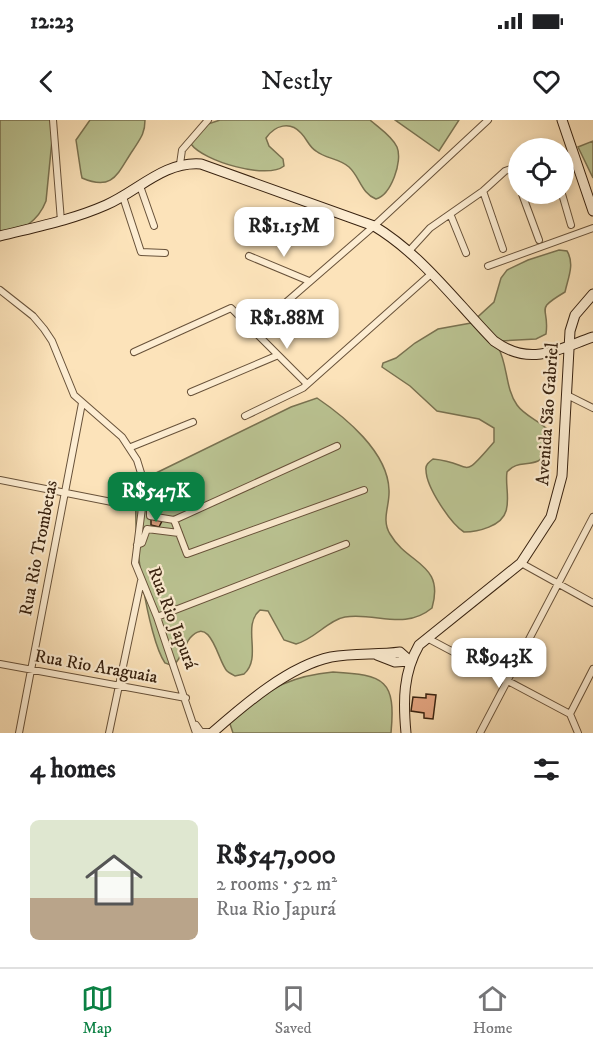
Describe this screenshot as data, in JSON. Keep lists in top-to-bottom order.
{
  "streets": {
    "street": [
      "Avenida São Gabriel",
      "Rua Rio Trombetas",
      "Rua Rio Japurá",
      "Rua Rio Araguaia"
    ]
  },
  "crossings": [
    ["Rua Rio Trombetas", "Rua Rio Japurá"],
    ["Rua Rio Trombetas", "Rua Rio Araguaia"],
    ["Rua Rio Japurá", "Rua Rio Araguaia"]
  ],
  "page": {
    "status": "12:23",
    "header": "Nestly",
    "price": [
      "R$1.15M",
      "R$1.88M",
      "R$547K",
      "R$943K"
    ],
    "heading": "4 homes",
    "list": [
      {
        "name": "R$547,000",
        "note": "2 rooms · 52 m² · Rua Rio Japurá"
      }
    ],
    "tabs": ["Map", "Saved", "Home"]
  }
}
